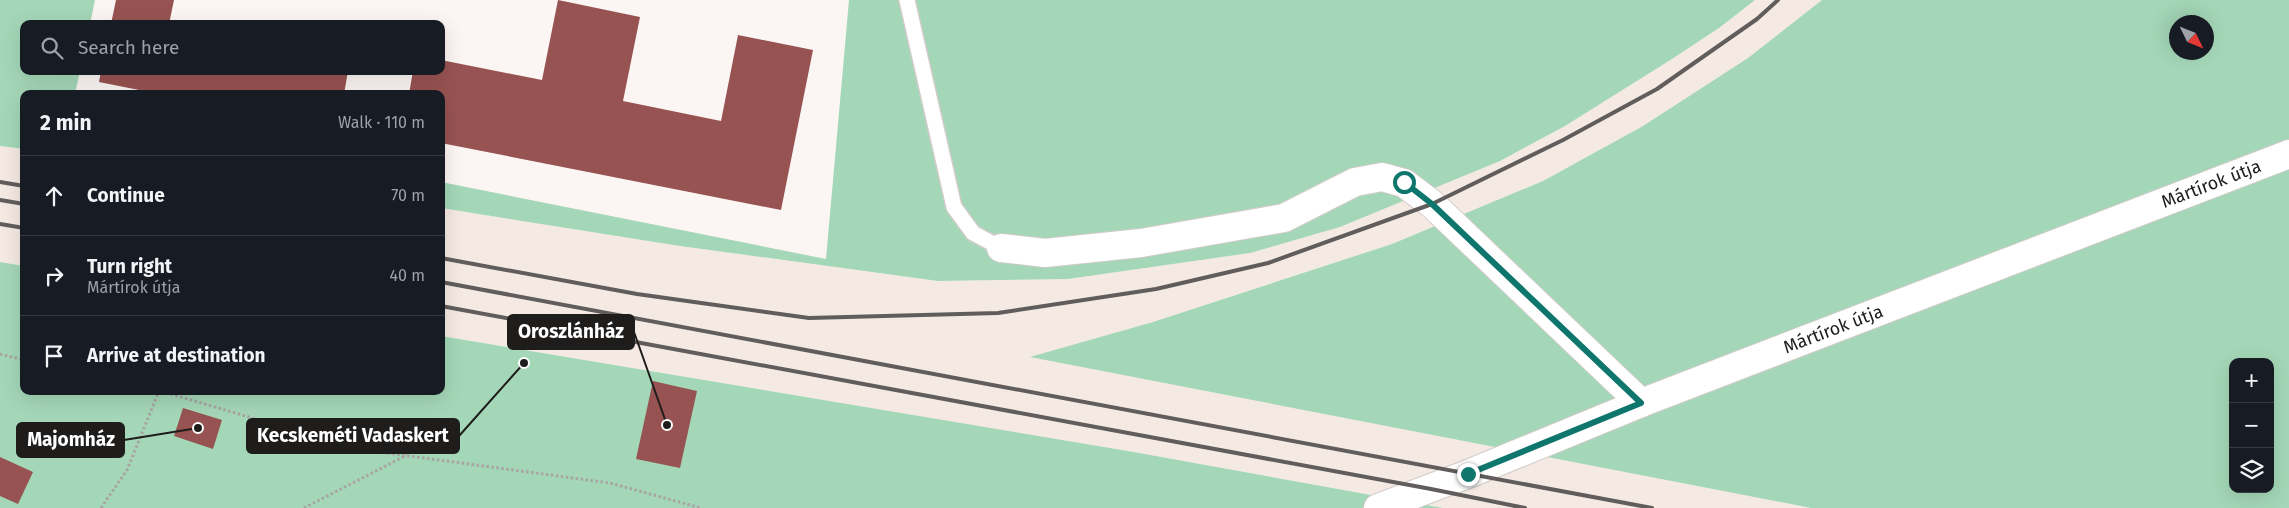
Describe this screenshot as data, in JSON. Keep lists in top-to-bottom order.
{
  "streets": {
    "street": ["Mártírok útja"]
  },
  "places": ["Kecskeméti Vadaskert", "Oroszlánház", "Majomház"],
  "north": "bottom right",
  "page": {
    "search": "Search here",
    "heading": ["2 min", "Walk · 110 m"],
    "list": [
      ["Continue", "70 m"],
      ["Turn right", "Mártírok útja", "40 m"],
      "Arrive at destination"
    ],
    "map_buttons": ["+", "−"]
  }
}
